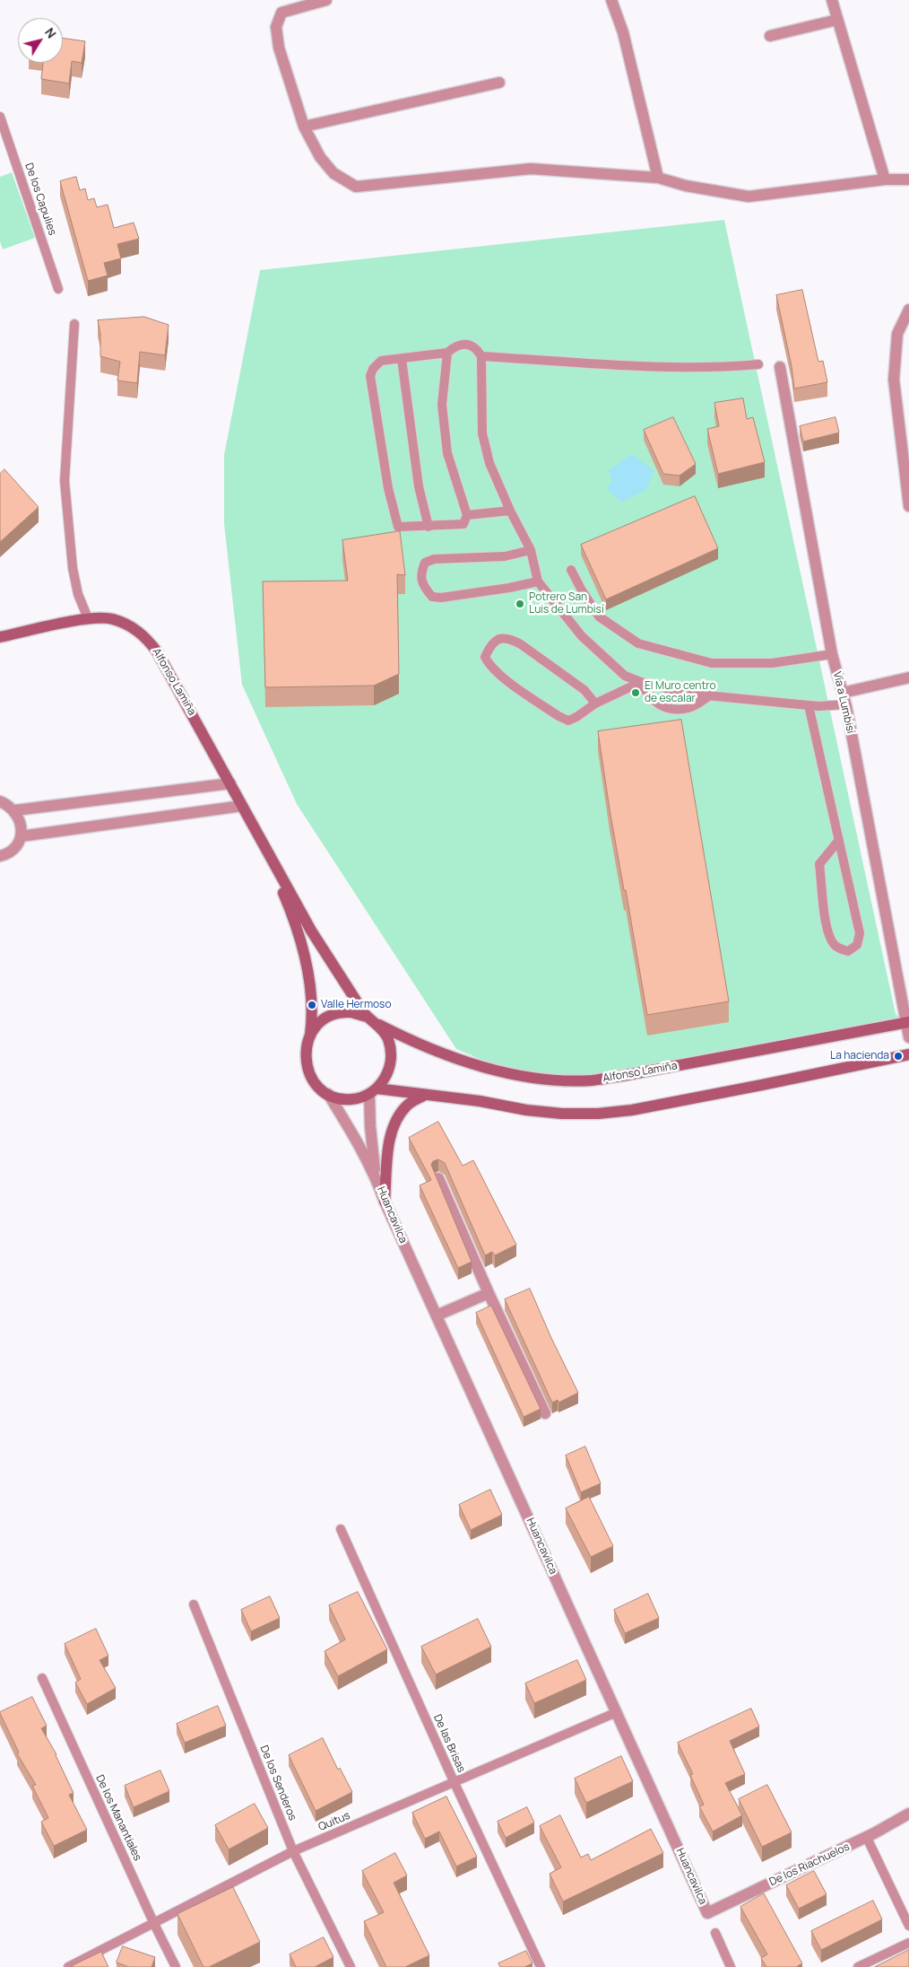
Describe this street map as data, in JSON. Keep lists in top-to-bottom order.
{
  "streets": {
    "street": [
      "Alfonso Lamiña",
      "Vía a Lumbisí",
      "Huancavilca",
      "De los Riachuelos"
    ],
    "lane": [
      "De los Capulies",
      "De las Brisas",
      "De los Senderos",
      "De los Manantiales",
      "Quitus"
    ]
  },
  "crossings": [
    ["Alfonso Lamiña", "Vía a Lumbisí"],
    ["Alfonso Lamiña", "Huancavilca"],
    ["Huancavilca", "Quitus"],
    ["Huancavilca", "De los Riachuelos"],
    ["De las Brisas", "Quitus"],
    ["De los Senderos", "Quitus"],
    ["De los Manantiales", "Quitus"]
  ],
  "places": [
    "Potrero San Luis de Lumbisí",
    "El Muro centro de escalar",
    "Valle Hermoso",
    "La hacienda"
  ],
  "north": "top right"
}
